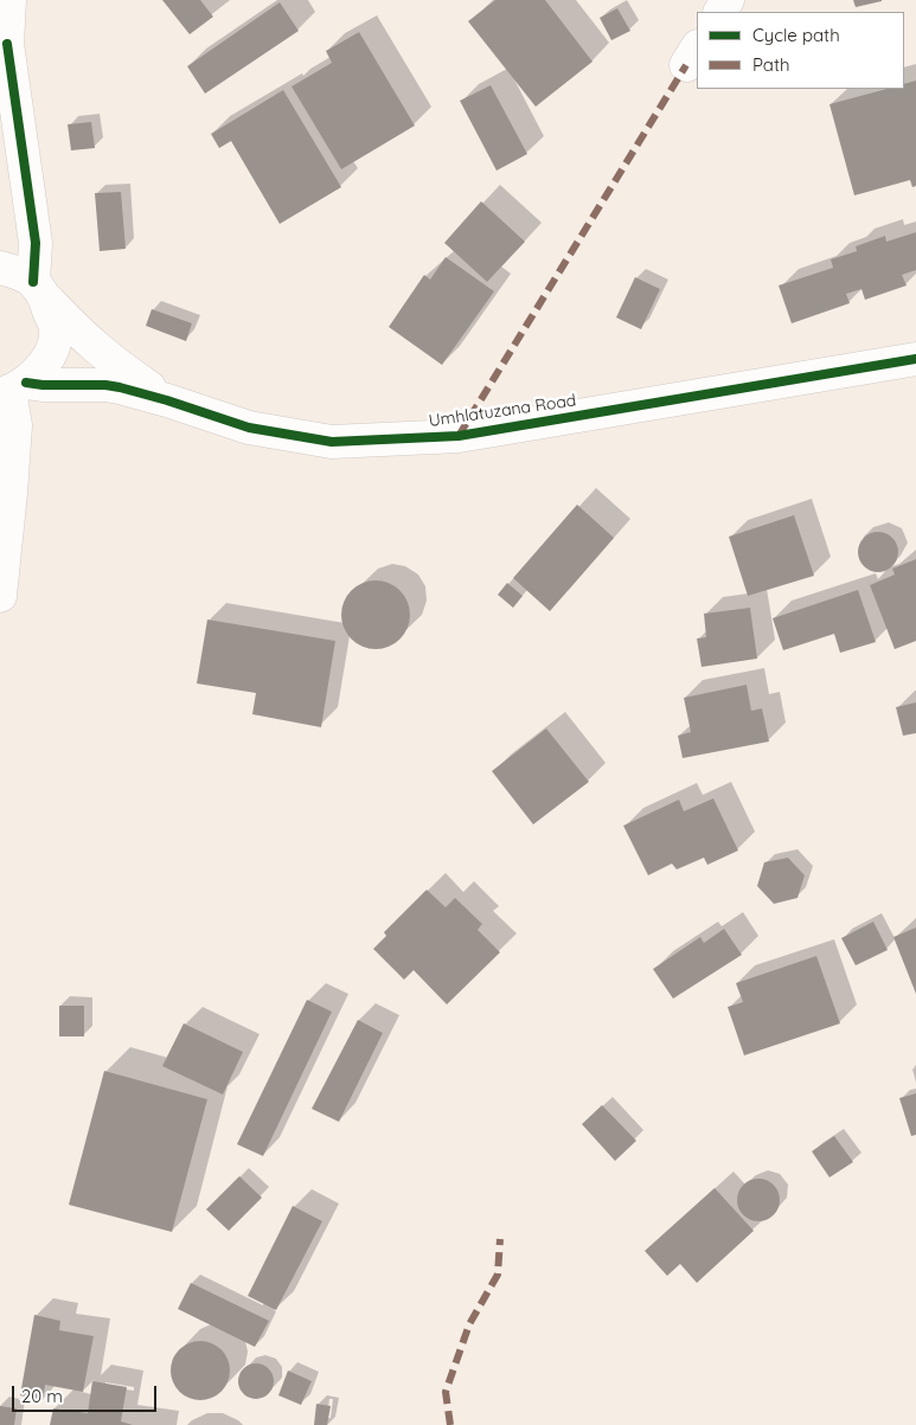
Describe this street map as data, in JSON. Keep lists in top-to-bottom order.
{
  "streets": {
    "street": ["Umhlatuzana Road"]
  },
  "legend": ["Cycle path", "Path"],
  "scale_bar": "20 m"
}
